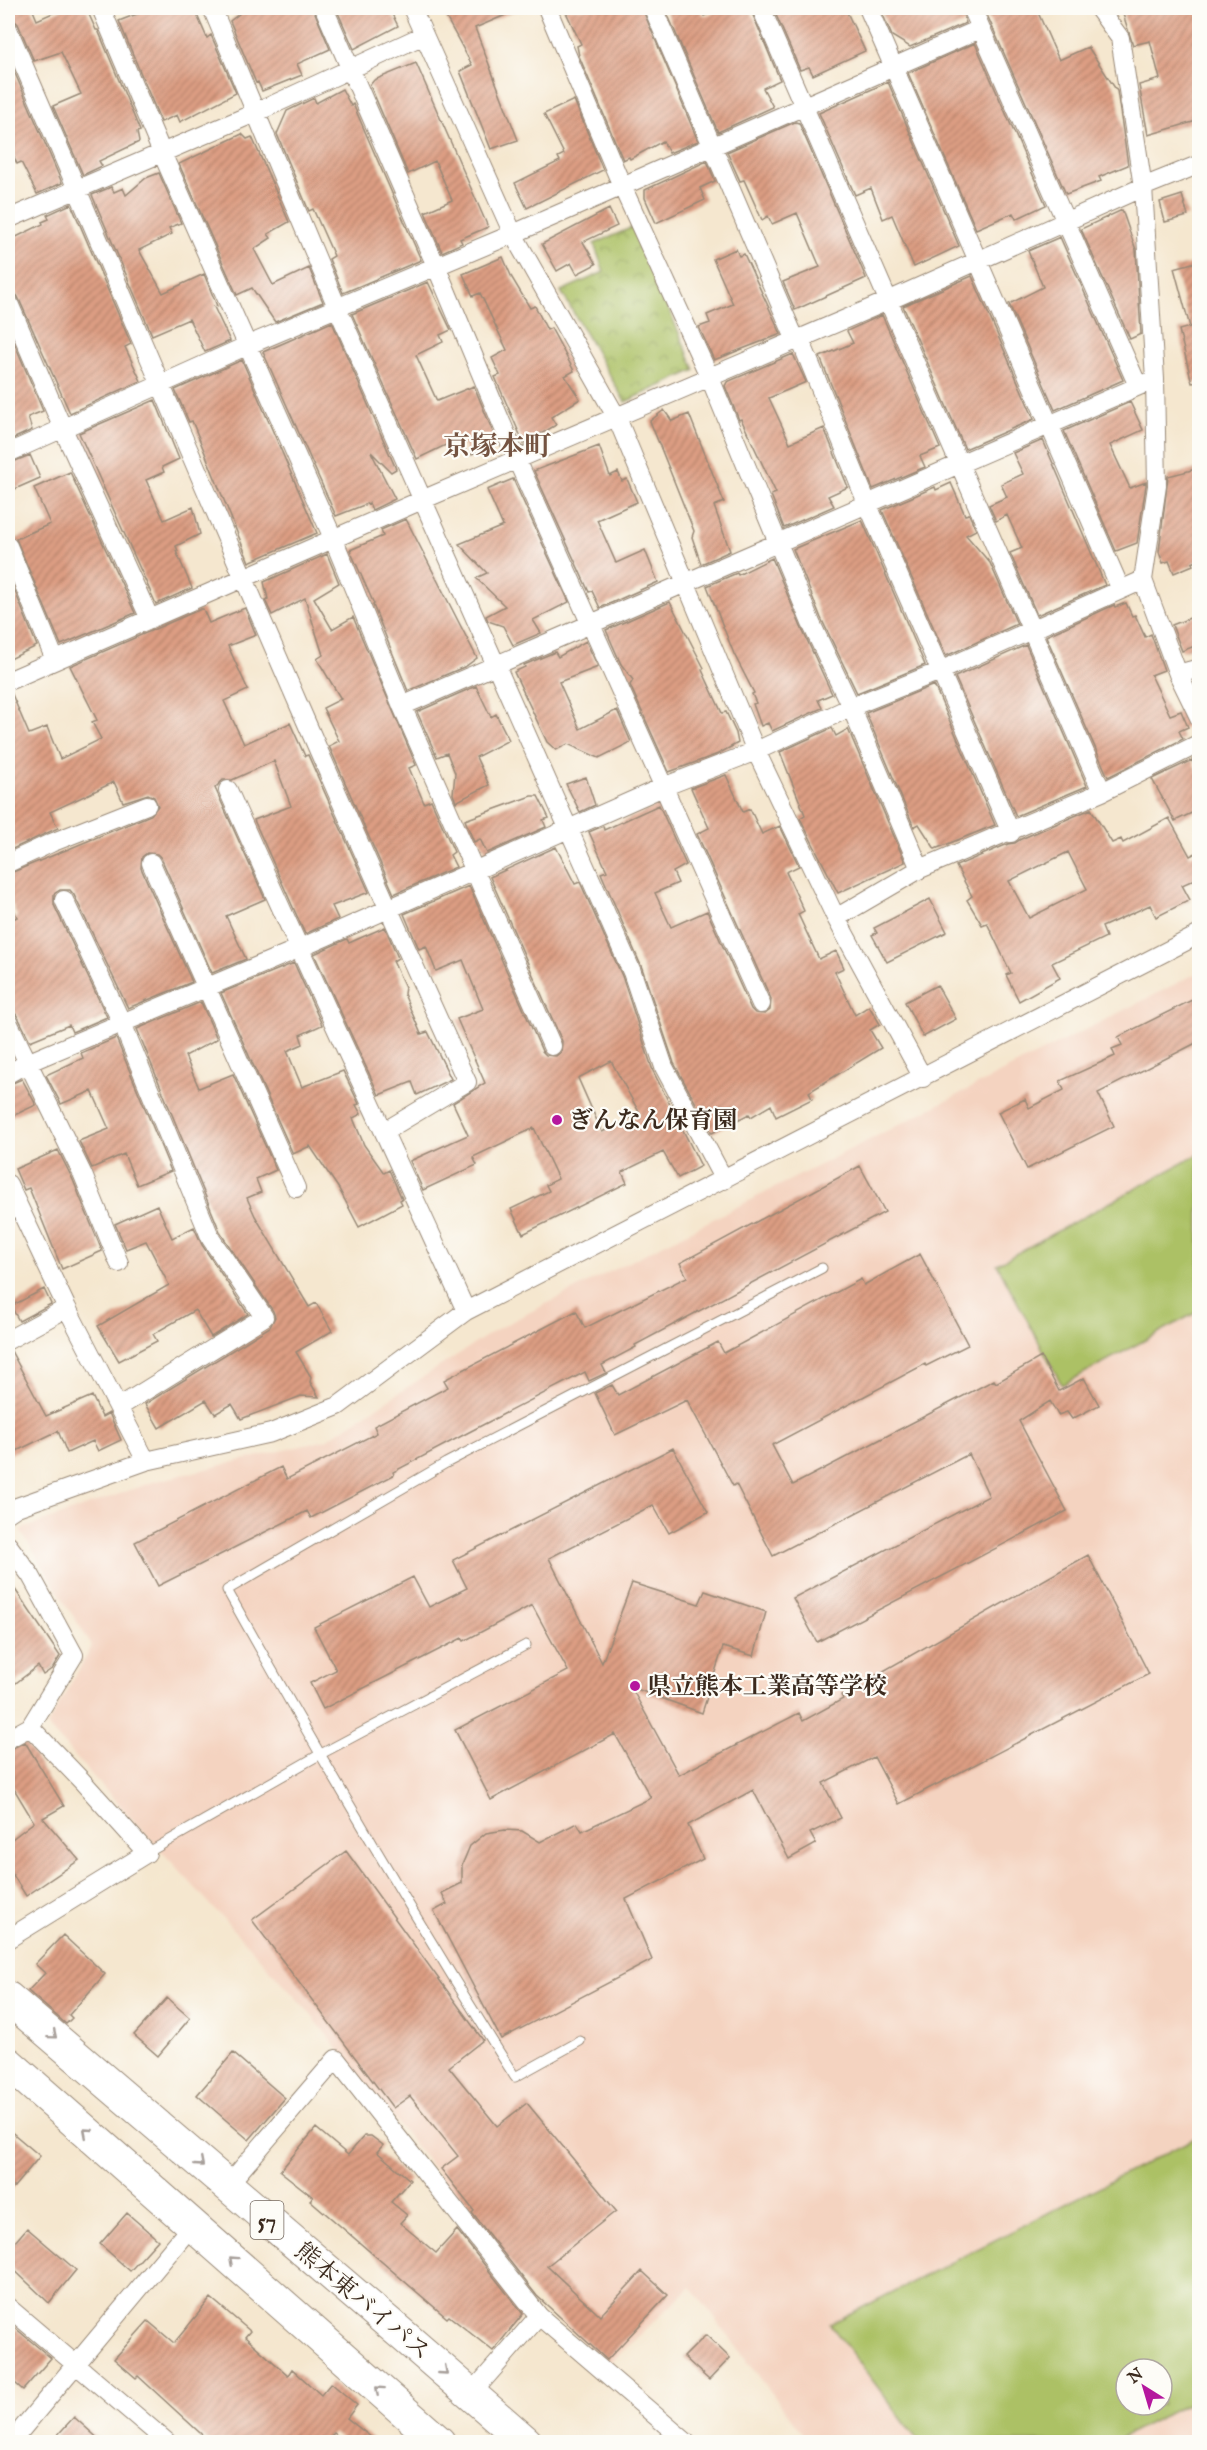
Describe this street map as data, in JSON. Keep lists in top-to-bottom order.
{
  "streets": {
    "highway": ["57", "熊本東バイパス"]
  },
  "districts": ["京塚本町"],
  "places": ["ぎんなん保育園", "県立熊本工業高等学校"],
  "north": "top left"
}
